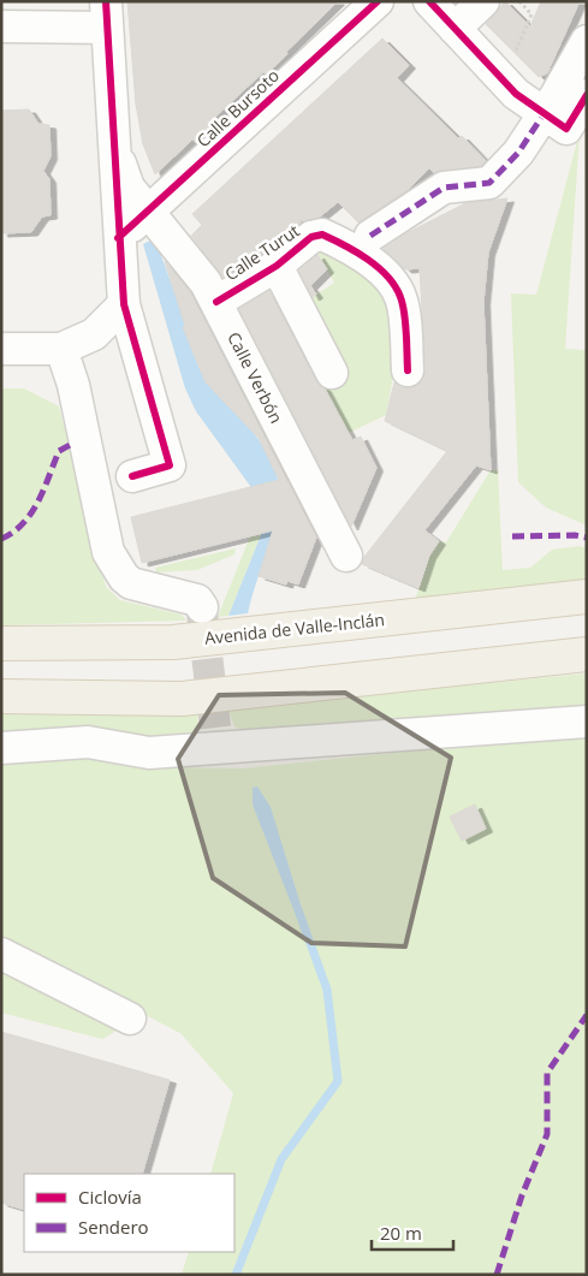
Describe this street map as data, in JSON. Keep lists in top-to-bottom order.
{
  "streets": {
    "main road": ["Avenida de Valle-Inclán"],
    "street": ["Calle Bursoto", "Calle Turut", "Calle Verbón"]
  },
  "crossings": [
    ["Calle Bursoto", "Calle Verbón"],
    ["Calle Turut", "Calle Verbón"]
  ],
  "legend": ["Ciclovía", "Sendero"],
  "scale_bar": "20 m"
}
